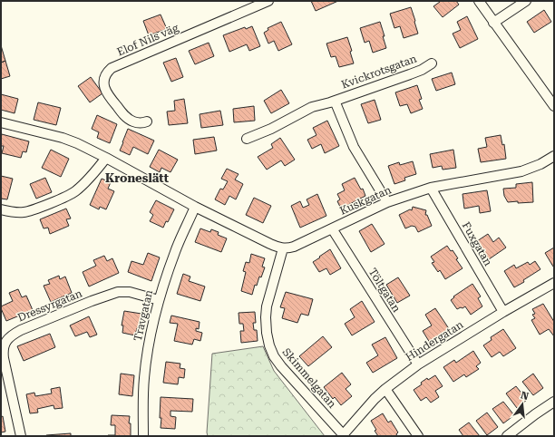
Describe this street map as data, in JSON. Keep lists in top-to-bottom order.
{
  "streets": {
    "street": [
      "Elof Nils väg",
      "Kvickrotsgatan",
      "Kuskgatan",
      "Fuxgatan",
      "Töltgatan",
      "Dressyrgatan",
      "Travgatan",
      "Hindergatan",
      "Skimmelgatan"
    ]
  },
  "crossings": [
    ["Kvickrotsgatan", "Kuskgatan"],
    ["Kuskgatan", "Fuxgatan"],
    ["Kuskgatan", "Töltgatan"],
    ["Kuskgatan", "Skimmelgatan"],
    ["Fuxgatan", "Hindergatan"],
    ["Töltgatan", "Hindergatan"],
    ["Dressyrgatan", "Travgatan"],
    ["Hindergatan", "Skimmelgatan"]
  ],
  "districts": ["Kroneslätt"],
  "north": "top"
}
